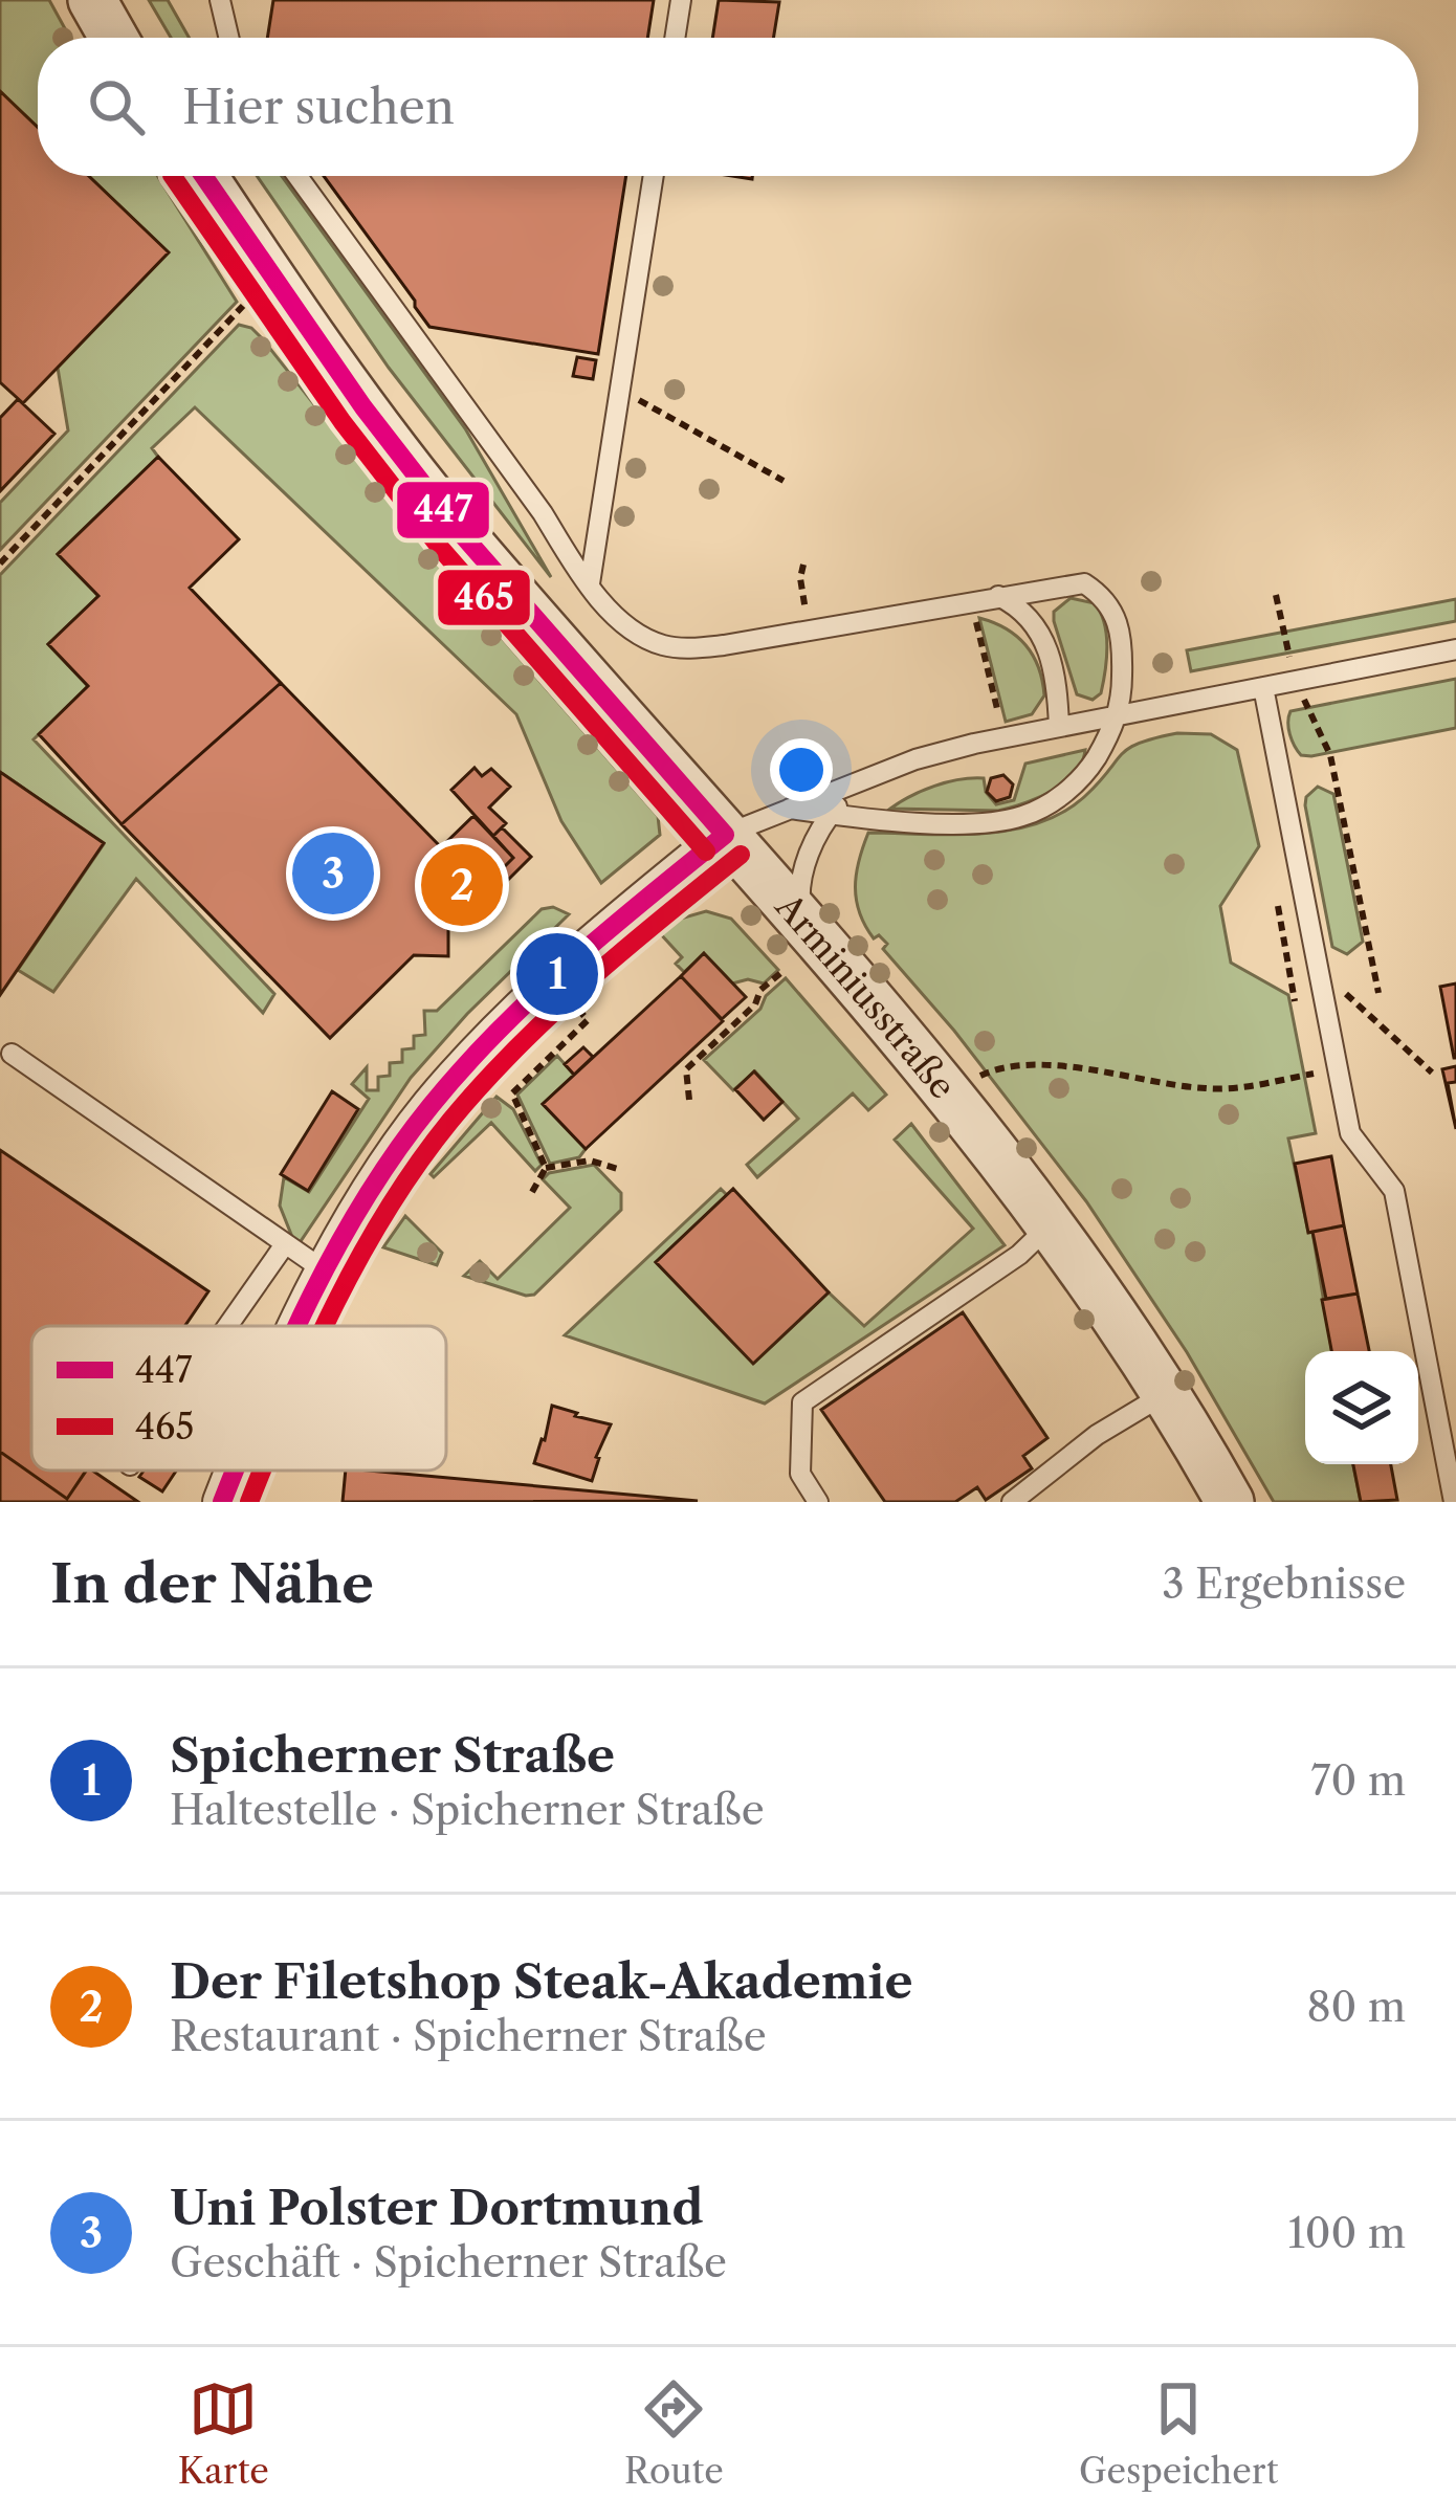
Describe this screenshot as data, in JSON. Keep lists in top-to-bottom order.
{
  "streets": {
    "street": ["Arminiusstraße"]
  },
  "lines": ["transit line 447", "transit line 465"],
  "legend": ["447", "465"],
  "page": {
    "search": "Hier suchen",
    "pins": ["3", "2", "1"],
    "heading": ["In der Nähe", "3 Ergebnisse"],
    "list": [
      {
        "mark": "1",
        "name": "Spicherner Straße",
        "note": "Haltestelle · Spicherner Straße",
        "value": "70 m"
      },
      {
        "mark": "2",
        "name": "Der Filetshop Steak-Akademie",
        "note": "Restaurant · Spicherner Straße",
        "value": "80 m"
      },
      {
        "mark": "3",
        "name": "Uni Polster Dortmund",
        "note": "Geschäft · Spicherner Straße",
        "value": "100 m"
      }
    ],
    "nav": ["Karte", "Route", "Gespeichert"]
  }
}
